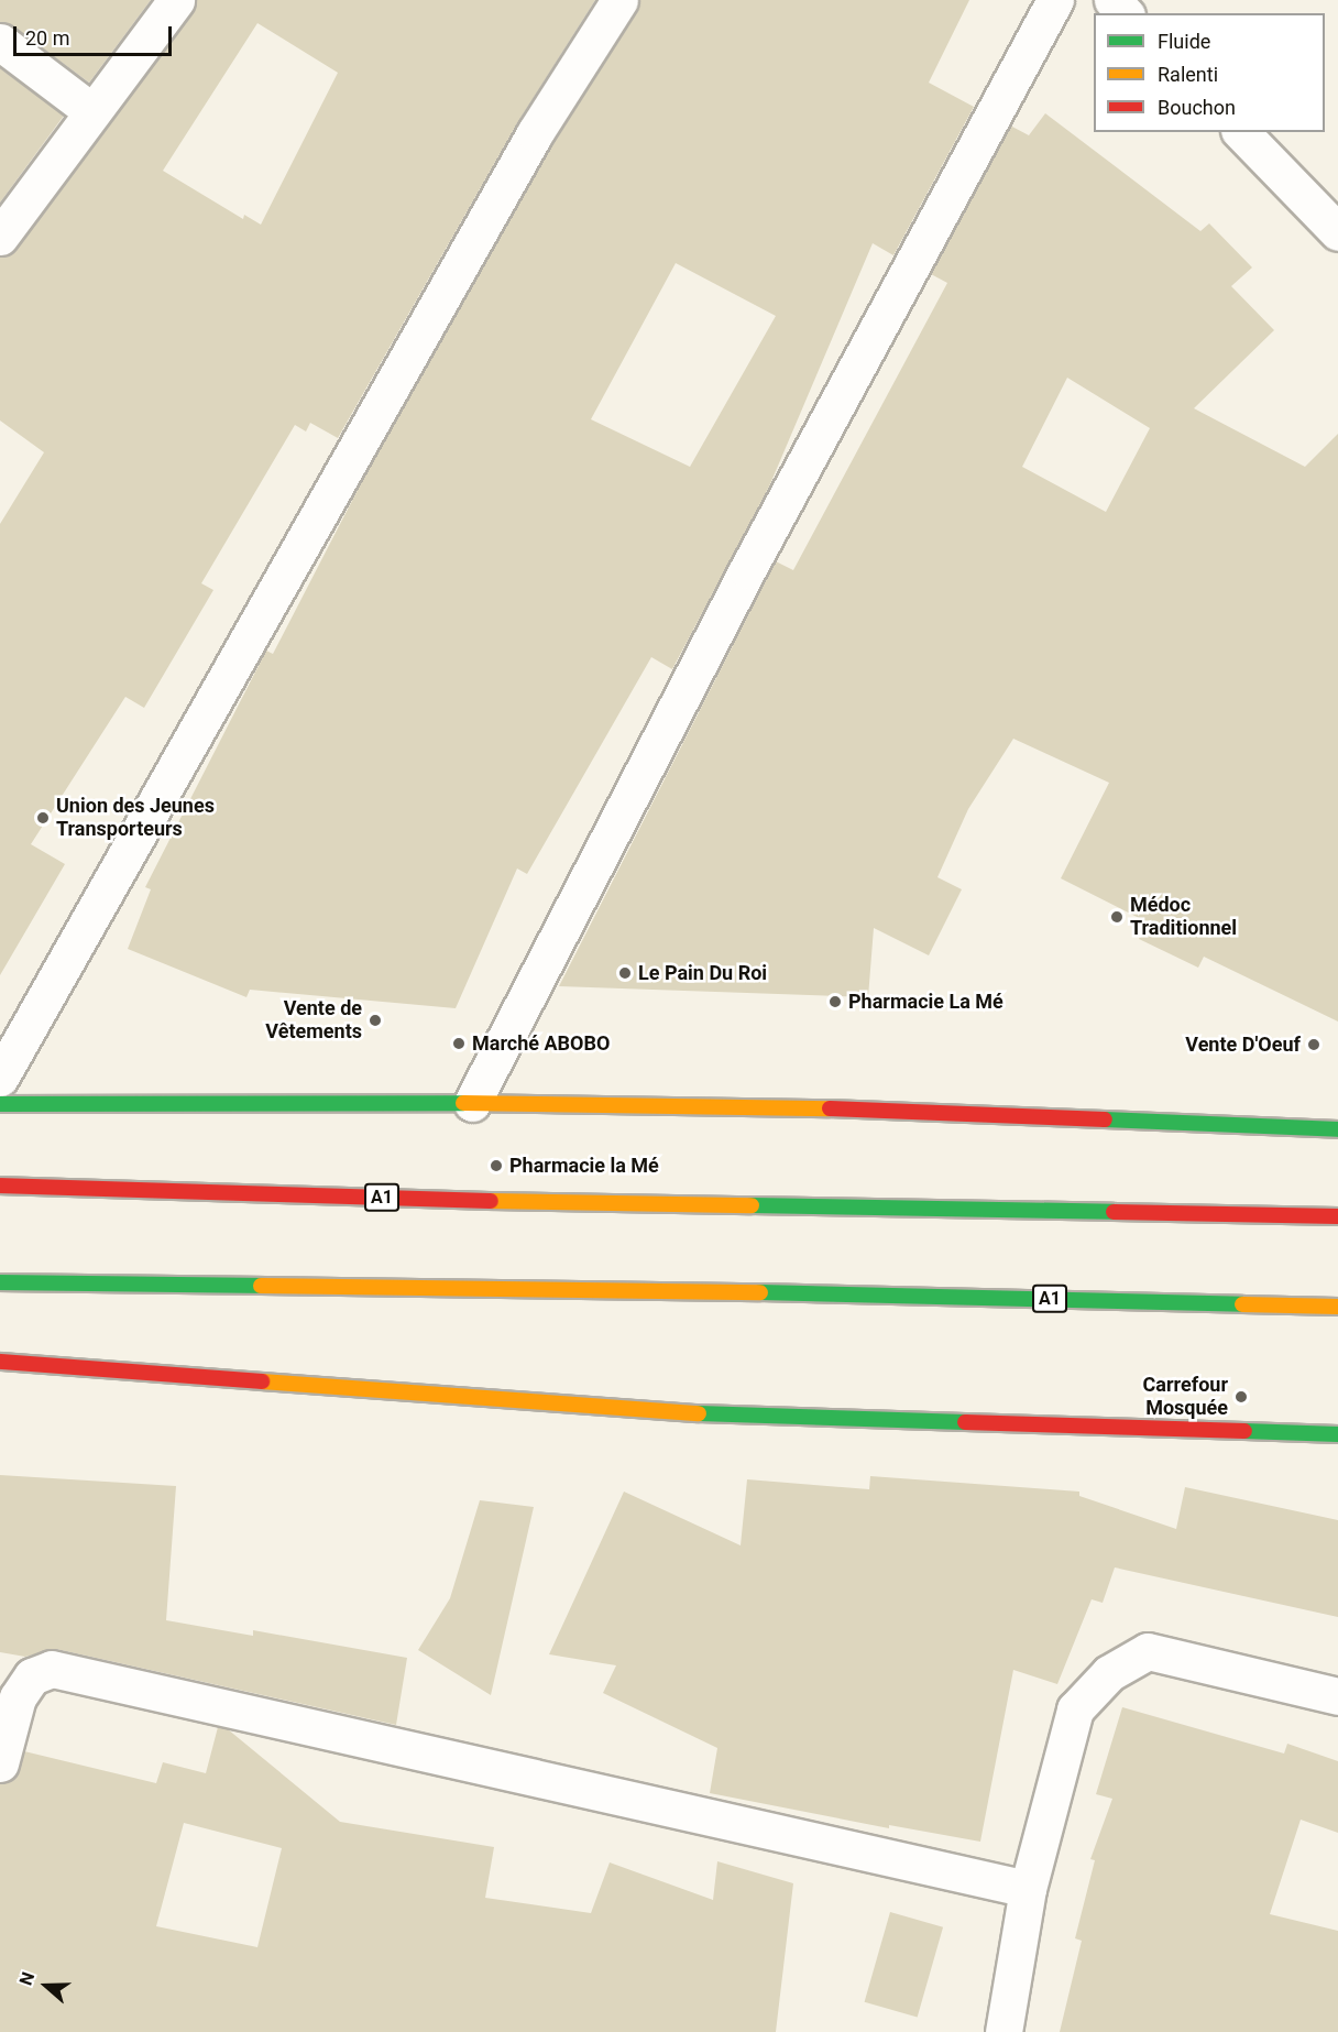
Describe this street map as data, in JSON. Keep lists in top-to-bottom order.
{
  "streets": {
    "main road": ["A1"]
  },
  "places": [
    "Union des Jeunes Transporteurs",
    "Médoc Traditionnel",
    "Le Pain Du Roi",
    "Pharmacie La Mé",
    "Vente de Vêtements",
    "Marché ABOBO",
    "Vente D'Oeuf",
    "Pharmacie la Mé",
    "Carrefour Mosquée"
  ],
  "legend": ["Fluide", "Ralenti", "Bouchon"],
  "scale_bar": "20 m",
  "north": "left"
}
